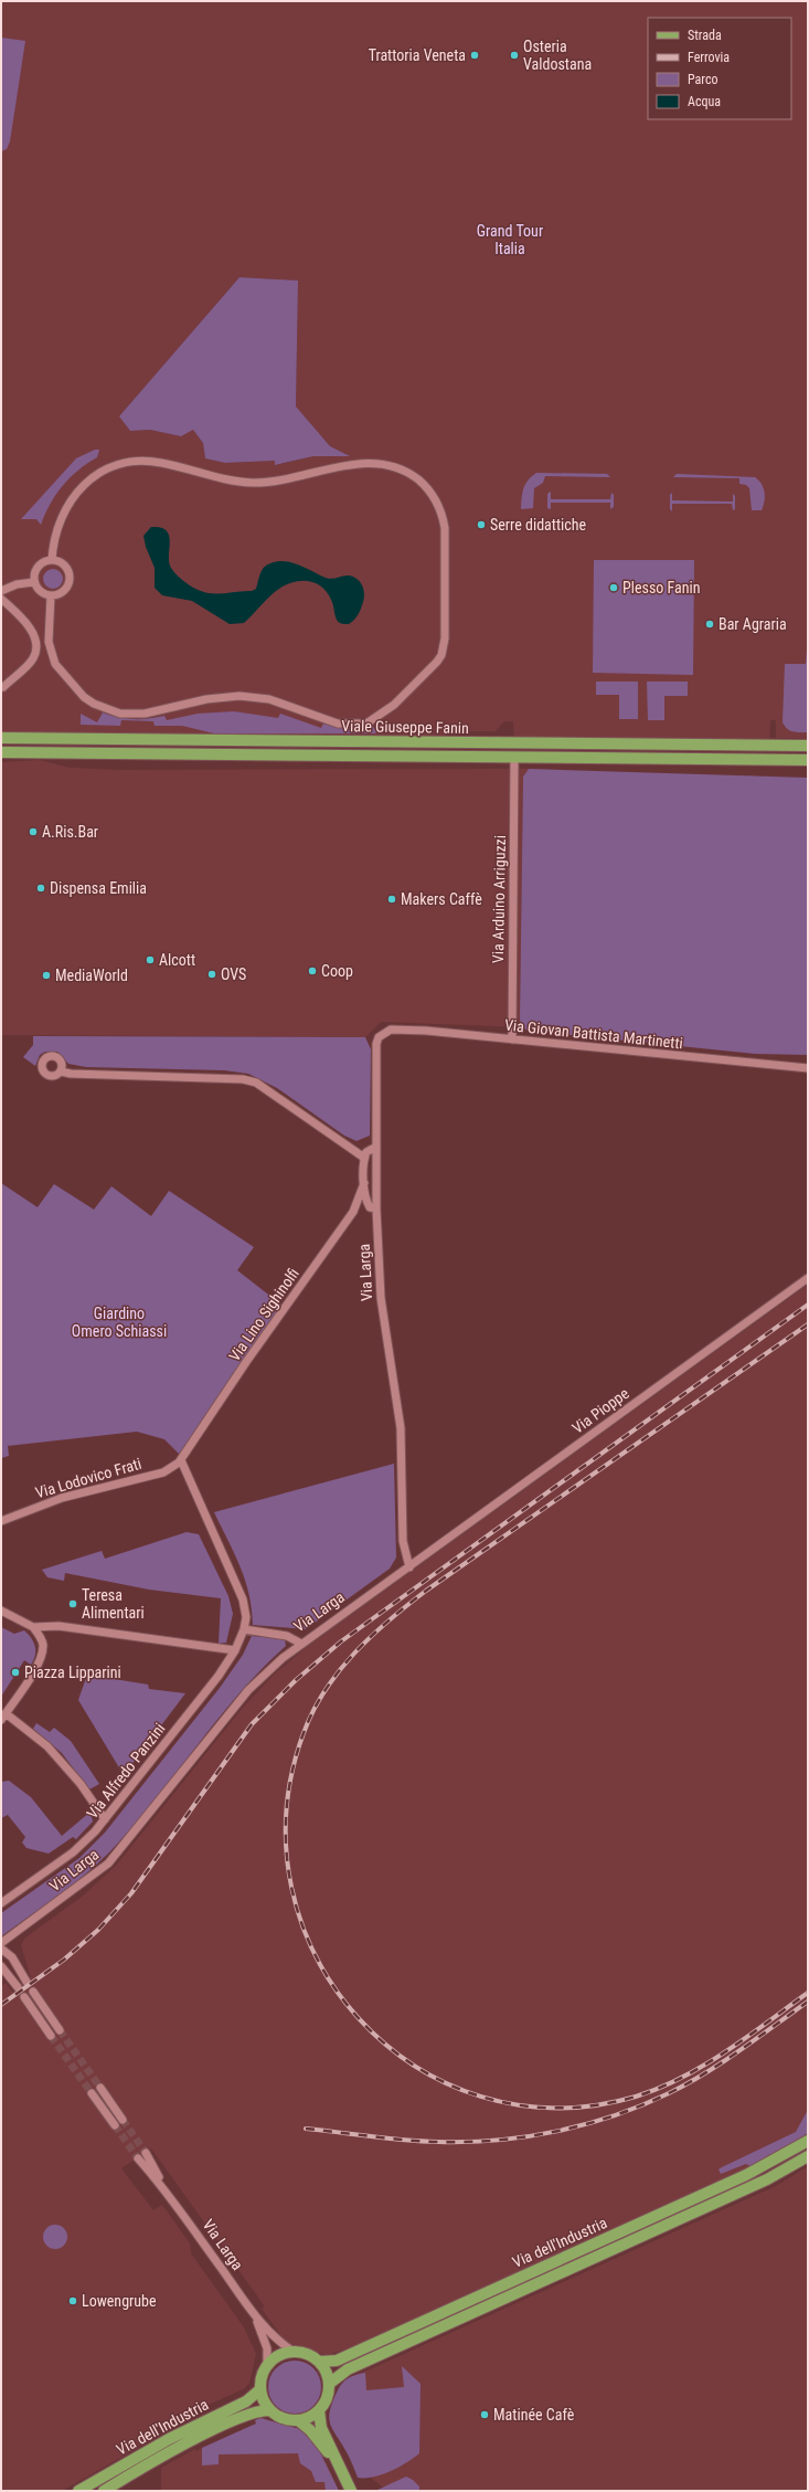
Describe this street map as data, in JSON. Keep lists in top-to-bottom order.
{
  "streets": {
    "main road": ["Viale Giuseppe Fanin", "Via dell'Industria"],
    "street": [
      "Via Arduino Arriguzzi",
      "Via Giovan Battista Martinetti",
      "Via Larga",
      "Via Lino Sighinolfi",
      "Via Pioppe",
      "Via Lodovico Frati",
      "Via Alfredo Panzini"
    ]
  },
  "crossings": [
    ["Viale Giuseppe Fanin", "Via Arduino Arriguzzi"],
    ["Via Arduino Arriguzzi", "Via Giovan Battista Martinetti"],
    ["Via Giovan Battista Martinetti", "Via Larga"],
    ["Via Larga", "Via Pioppe"],
    ["Via Larga", "Via dell'Industria"],
    ["Via Lino Sighinolfi", "Via Lodovico Frati"],
    ["Via Lino Sighinolfi", "Via Alfredo Panzini"],
    ["Via Lodovico Frati", "Via Alfredo Panzini"]
  ],
  "parks": ["Grand Tour Italia", "Giardino Omero Schiassi"],
  "places": [
    "Trattoria Veneta",
    "Osteria Valdostana",
    "Serre didattiche",
    "Plesso Fanin",
    "Bar Agraria",
    "A.Ris.Bar",
    "Dispensa Emilia",
    "Makers Caffè",
    "Alcott",
    "Coop",
    "OVS",
    "MediaWorld",
    "Teresa Alimentari",
    "Piazza Lipparini",
    "Lowengrube",
    "Matinée Cafè"
  ],
  "legend": [
    "Strada",
    "Ferrovia",
    "Parco",
    "Acqua"
  ]
}
